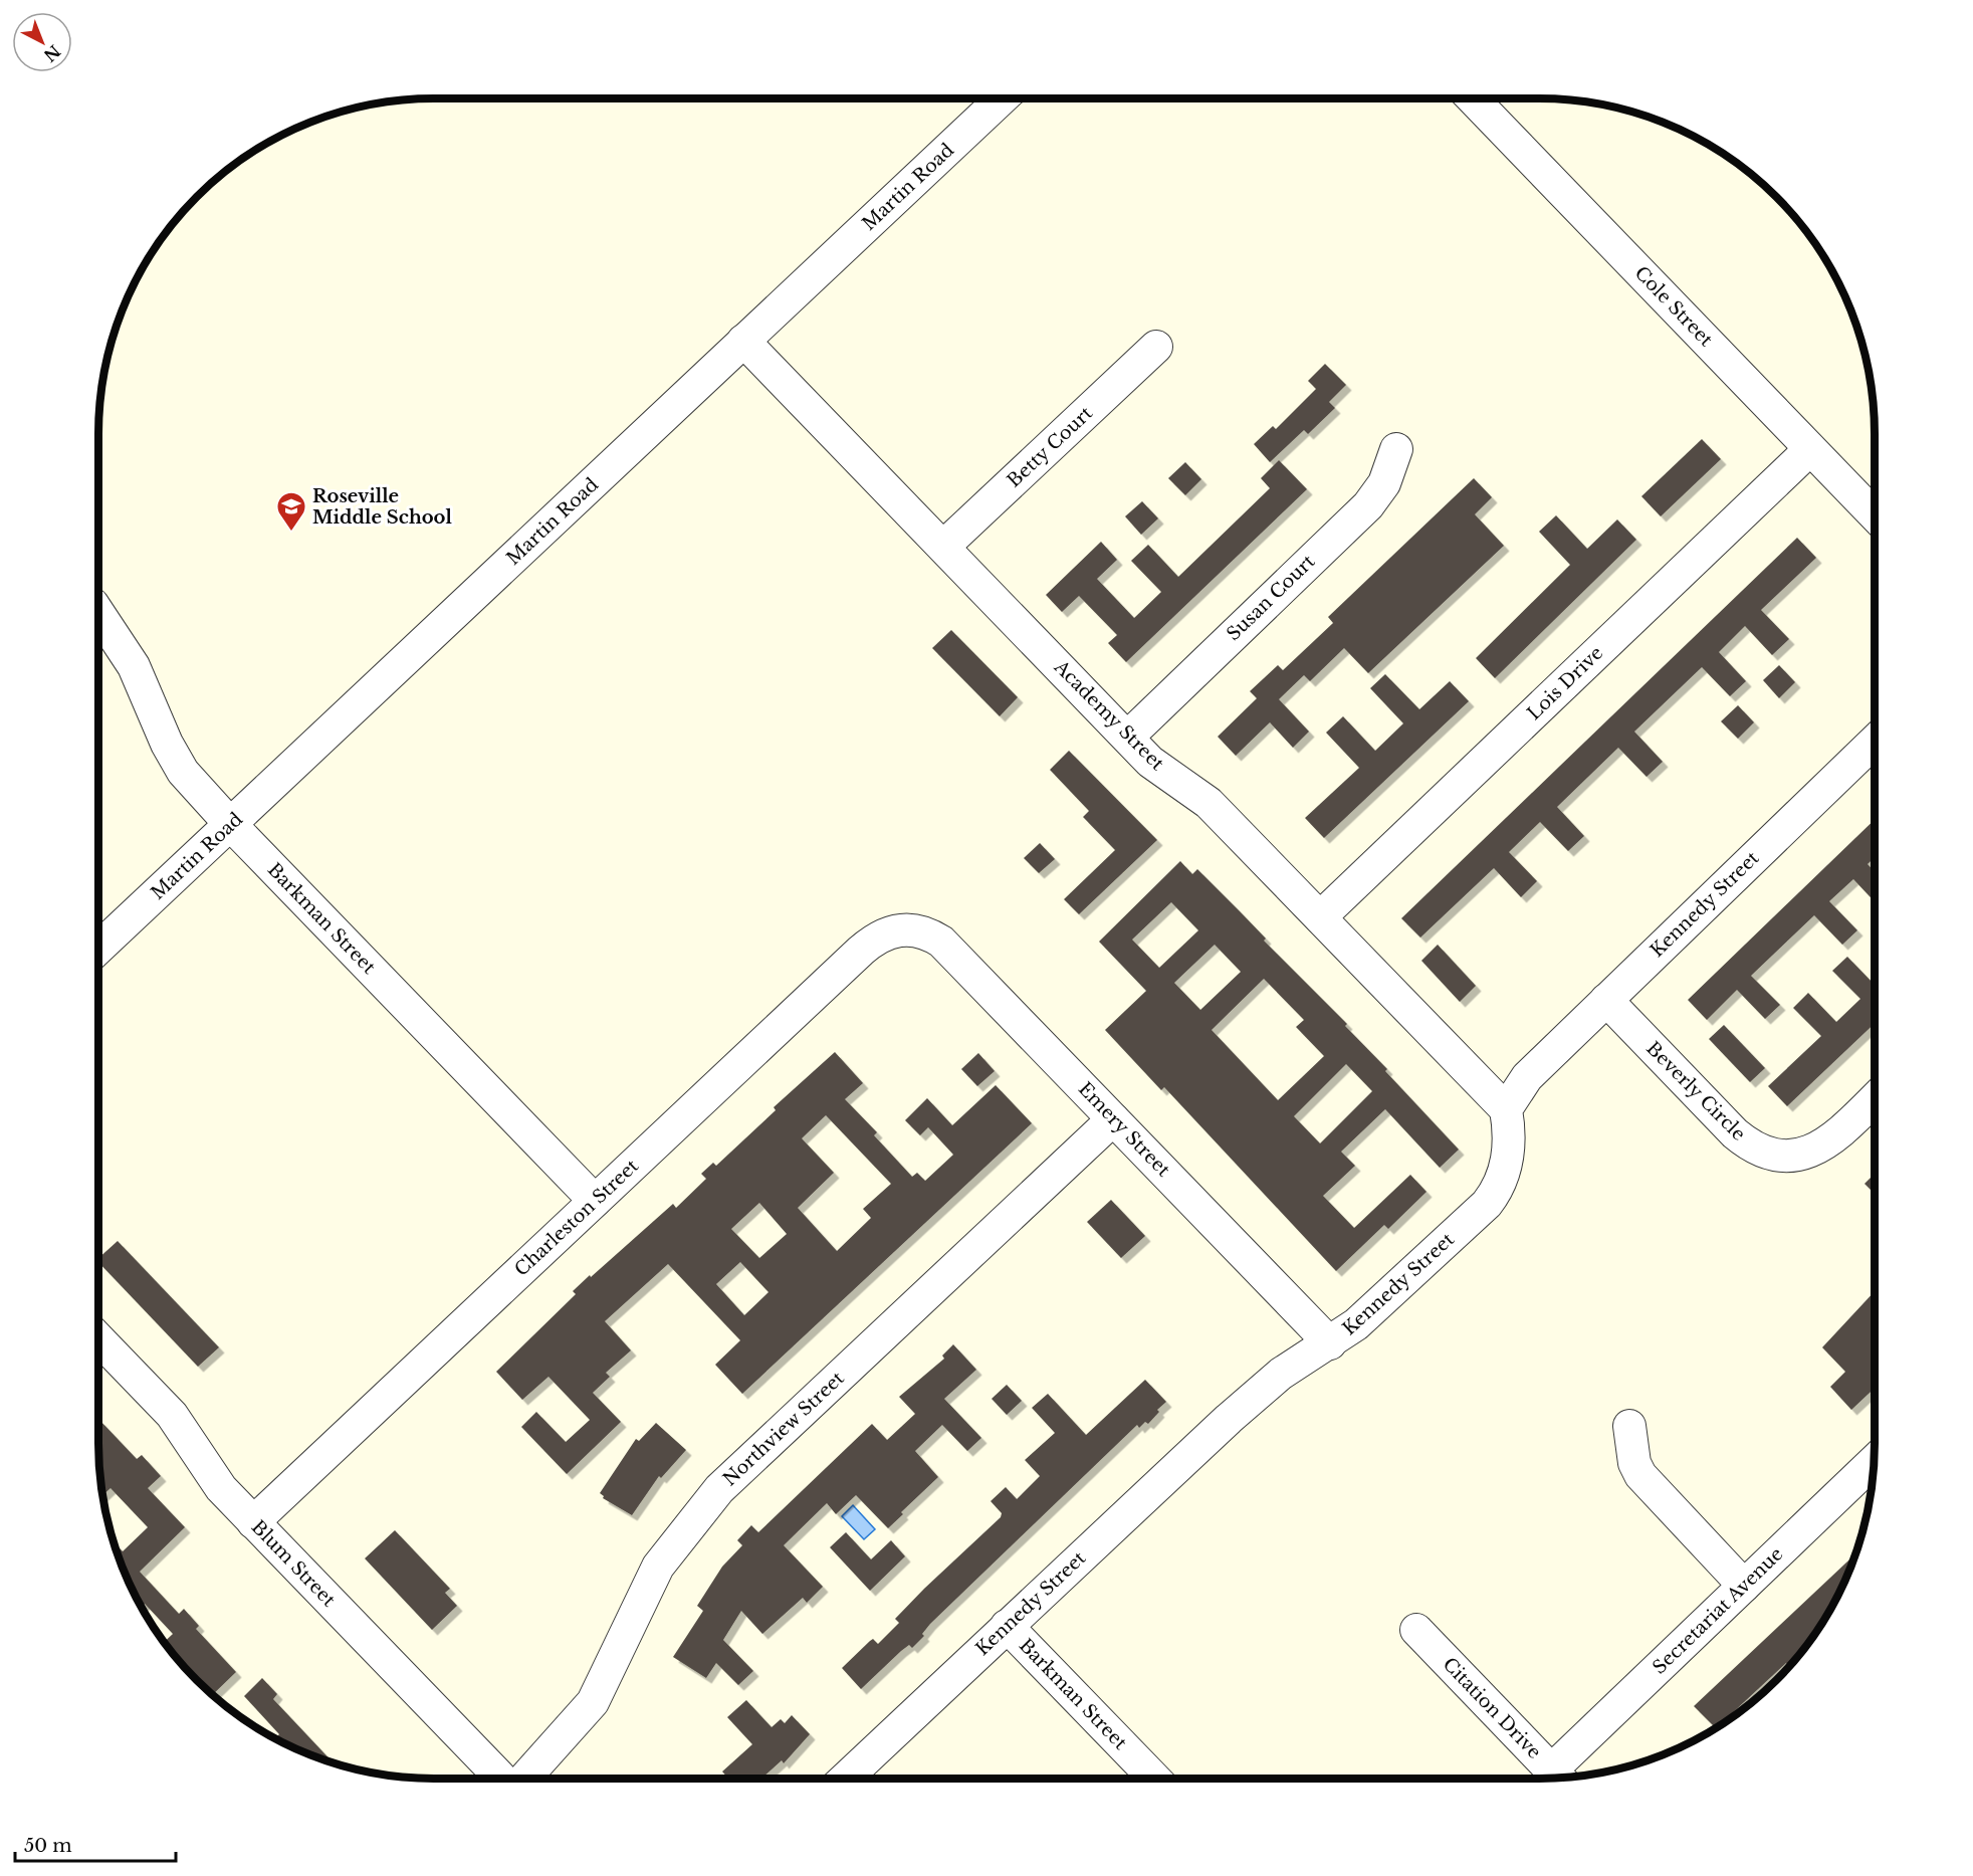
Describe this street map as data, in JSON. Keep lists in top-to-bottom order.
{
  "streets": {
    "street": [
      "Martin Road",
      "Cole Street",
      "Betty Court",
      "Susan Court",
      "Lois Drive",
      "Academy Street",
      "Kennedy Street",
      "Barkman Street",
      "Beverly Circle",
      "Emery Street",
      "Charleston Street",
      "Northview Street",
      "Blum Street",
      "Secretariat Avenue",
      "Citation Drive"
    ]
  },
  "crossings": [
    ["Martin Road", "Academy Street"],
    ["Martin Road", "Barkman Street"],
    ["Cole Street", "Lois Drive"],
    ["Betty Court", "Academy Street"],
    ["Susan Court", "Academy Street"],
    ["Lois Drive", "Academy Street"],
    ["Academy Street", "Kennedy Street"],
    ["Kennedy Street", "Barkman Street"],
    ["Kennedy Street", "Beverly Circle"],
    ["Kennedy Street", "Emery Street"],
    ["Barkman Street", "Charleston Street"],
    ["Emery Street", "Charleston Street"],
    ["Emery Street", "Northview Street"],
    ["Charleston Street", "Blum Street"]
  ],
  "places": {
    "school or university": ["Roseville Middle School"]
  },
  "scale_bar": "50 m",
  "north": "bottom right"
}
